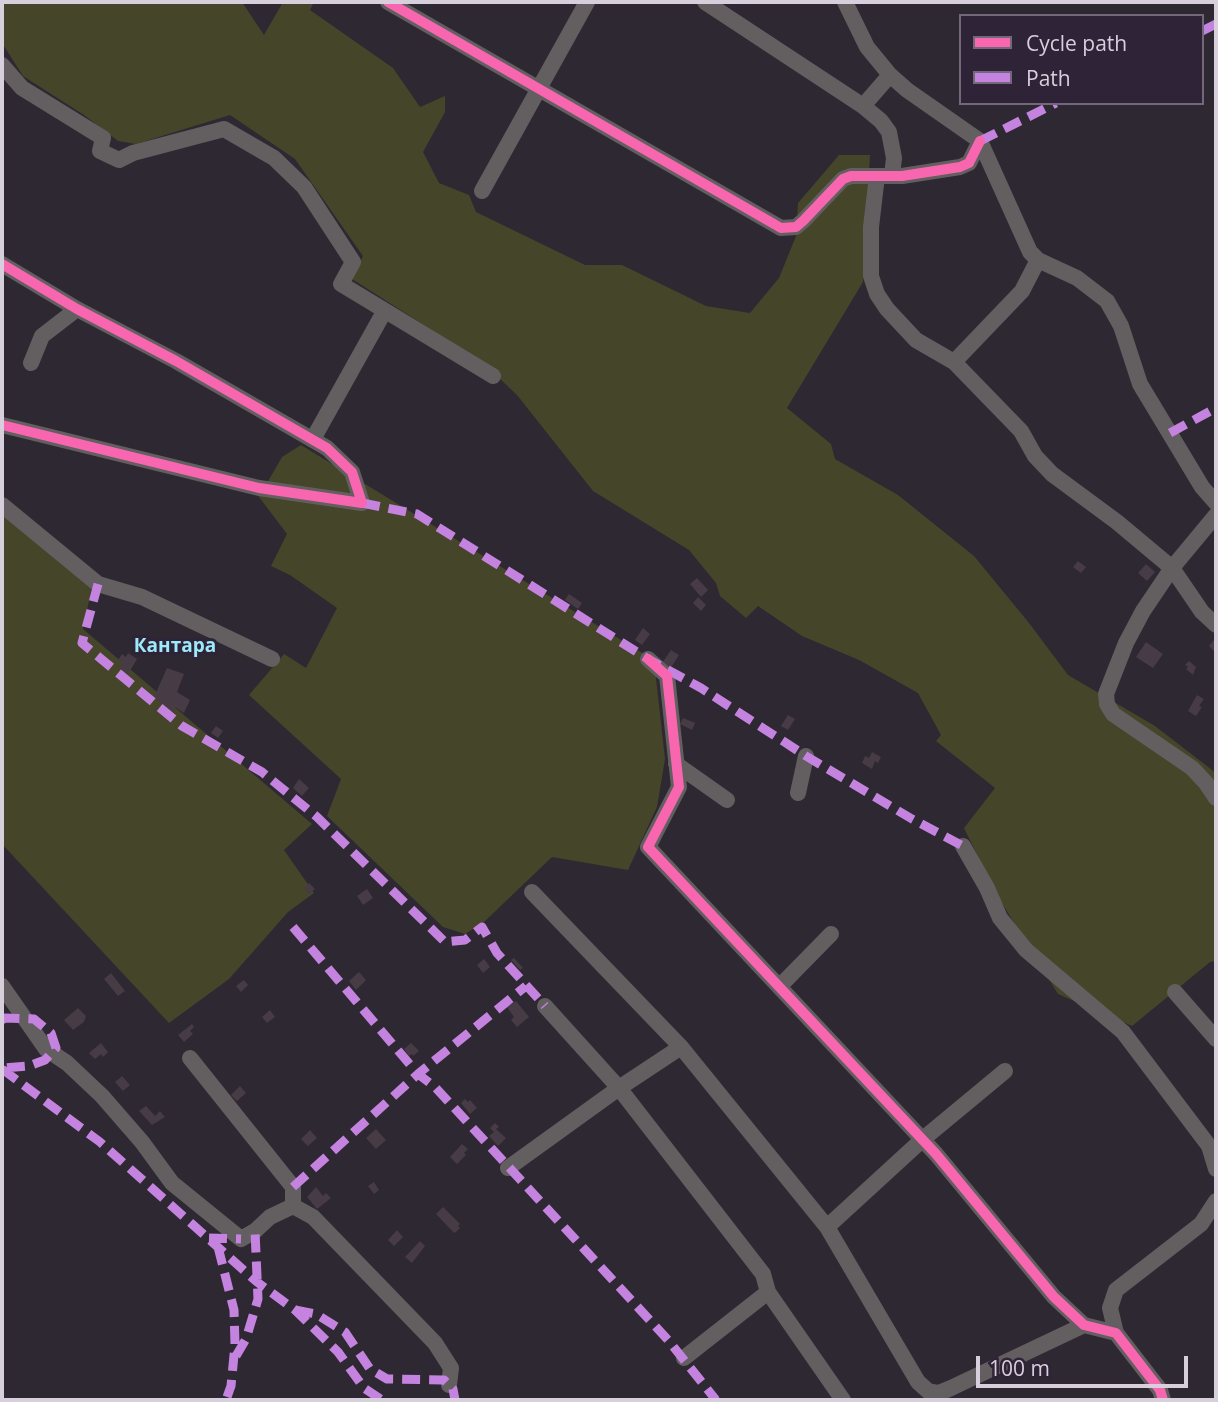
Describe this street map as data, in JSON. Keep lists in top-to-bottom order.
{
  "districts": ["Кантара"],
  "legend": ["Cycle path", "Path"],
  "scale_bar": "100 m"
}
